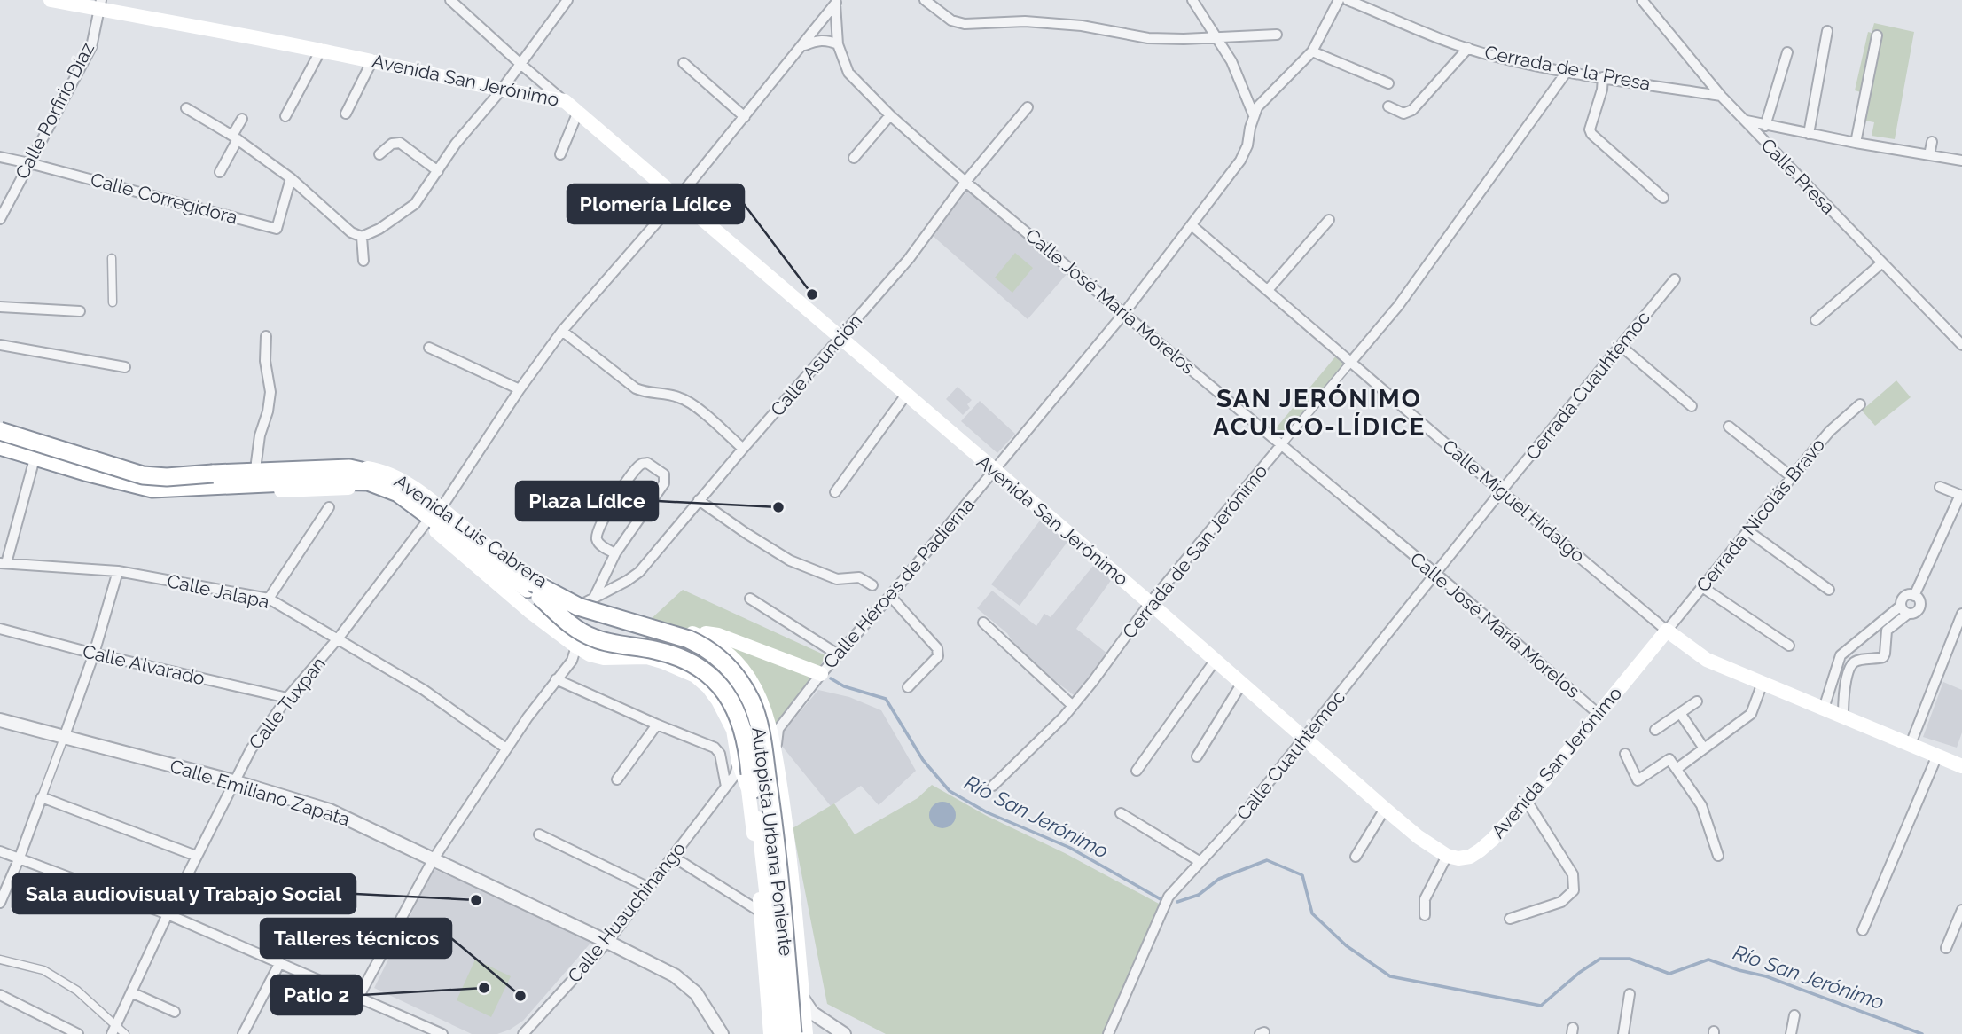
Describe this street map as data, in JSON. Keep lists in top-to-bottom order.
{
  "streets": {
    "highway": ["Autopista Urbana Poniente"],
    "main road": ["Avenida San Jerónimo", "Avenida Luis Cabrera"],
    "street": [
      "Cerrada de la Presa",
      "Calle Porfirio Díaz",
      "Calle Presa",
      "Calle Corregidora",
      "Calle José María Morelos",
      "Calle Asunción",
      "Cerrada Cuauhtémoc",
      "Calle Miguel Hidalgo",
      "Cerrada Nicolás Bravo",
      "Cerrada de San Jerónimo",
      "Calle Héroes de Padierna",
      "Calle Jalapa",
      "Calle Alvarado",
      "Calle Tuxpan",
      "Calle Cuauhtémoc",
      "Calle Emiliano Zapata",
      "Calle Huauchinango"
    ]
  },
  "crossings": [
    ["Cerrada de la Presa", "Calle Presa"],
    ["Cerrada de la Presa", "Cerrada de San Jerónimo"],
    ["Avenida San Jerónimo", "Calle Porfirio Díaz"],
    ["Avenida San Jerónimo", "Calle José María Morelos"],
    ["Avenida San Jerónimo", "Calle Asunción"],
    ["Avenida San Jerónimo", "Calle Miguel Hidalgo"],
    ["Avenida San Jerónimo", "Cerrada Nicolás Bravo"],
    ["Avenida San Jerónimo", "Cerrada de San Jerónimo"],
    ["Avenida San Jerónimo", "Calle Héroes de Padierna"],
    ["Avenida San Jerónimo", "Calle Cuauhtémoc"],
    ["Calle Porfirio Díaz", "Calle Corregidora"],
    ["Calle José María Morelos", "Calle Asunción"],
    ["Calle José María Morelos", "Cerrada de San Jerónimo"],
    ["Calle José María Morelos", "Calle Héroes de Padierna"],
    ["Calle José María Morelos", "Calle Cuauhtémoc"],
    ["Calle Asunción", "Avenida Luis Cabrera"],
    ["Cerrada Cuauhtémoc", "Calle Miguel Hidalgo"],
    ["Cerrada Cuauhtémoc", "Calle Cuauhtémoc"],
    ["Calle Miguel Hidalgo", "Cerrada Nicolás Bravo"],
    ["Calle Miguel Hidalgo", "Cerrada de San Jerónimo"],
    ["Calle Miguel Hidalgo", "Calle Héroes de Padierna"],
    ["Calle Miguel Hidalgo", "Calle Cuauhtémoc"],
    ["Avenida Luis Cabrera", "Calle Héroes de Padierna"],
    ["Avenida Luis Cabrera", "Calle Tuxpan"],
    ["Avenida Luis Cabrera", "Autopista Urbana Poniente"],
    ["Avenida Luis Cabrera", "Calle Huauchinango"],
    ["Calle Jalapa", "Calle Tuxpan"],
    ["Calle Alvarado", "Calle Tuxpan"],
    ["Calle Tuxpan", "Calle Emiliano Zapata"],
    ["Calle Emiliano Zapata", "Calle Huauchinango"]
  ],
  "districts": ["SAN JERÓNIMO ACULCO-LÍDICE"],
  "water": ["Río San Jerónimo"],
  "places": [
    "Plomería Lídice",
    "Plaza Lídice",
    "Sala audiovisual y Trabajo Social",
    "Patio 2",
    "Talleres técnicos"
  ]
}
